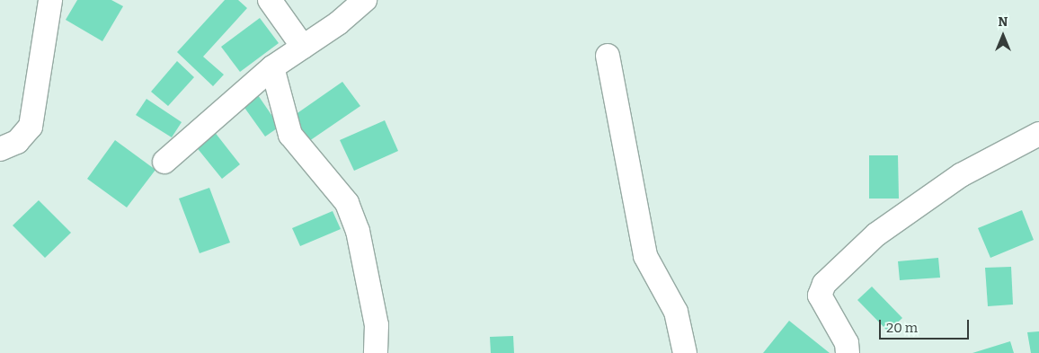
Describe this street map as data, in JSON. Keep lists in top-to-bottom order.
{
  "scale_bar": "20 m",
  "north": "top"
}
